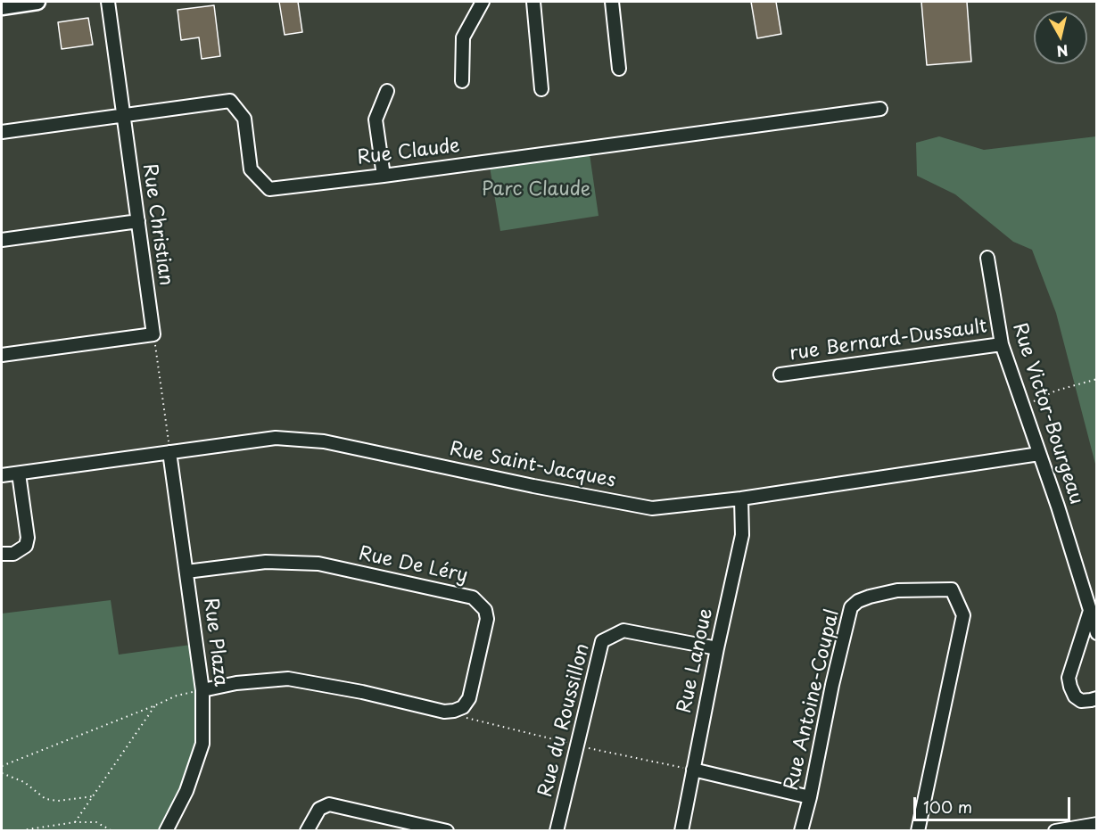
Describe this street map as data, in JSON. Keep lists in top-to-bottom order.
{
  "streets": {
    "street": [
      "Rue Claude",
      "Rue Christian",
      "rue Bernard-Dussault",
      "Rue Victor-Bourgeau",
      "Rue Saint-Jacques",
      "Rue De Léry",
      "Rue Plaza",
      "Rue Lanoue",
      "Rue Antoine-Coupal",
      "Rue du Roussillon"
    ]
  },
  "crossings": [
    ["Rue Claude", "Rue Christian"],
    ["rue Bernard-Dussault", "Rue Victor-Bourgeau"],
    ["Rue Victor-Bourgeau", "Rue Saint-Jacques"],
    ["Rue Saint-Jacques", "Rue Plaza"],
    ["Rue Saint-Jacques", "Rue Lanoue"],
    ["Rue De Léry", "Rue Plaza"],
    ["Rue Lanoue", "Rue du Roussillon"]
  ],
  "parks": ["Parc Claude"],
  "scale_bar": "100 m",
  "north": "bottom"
}
